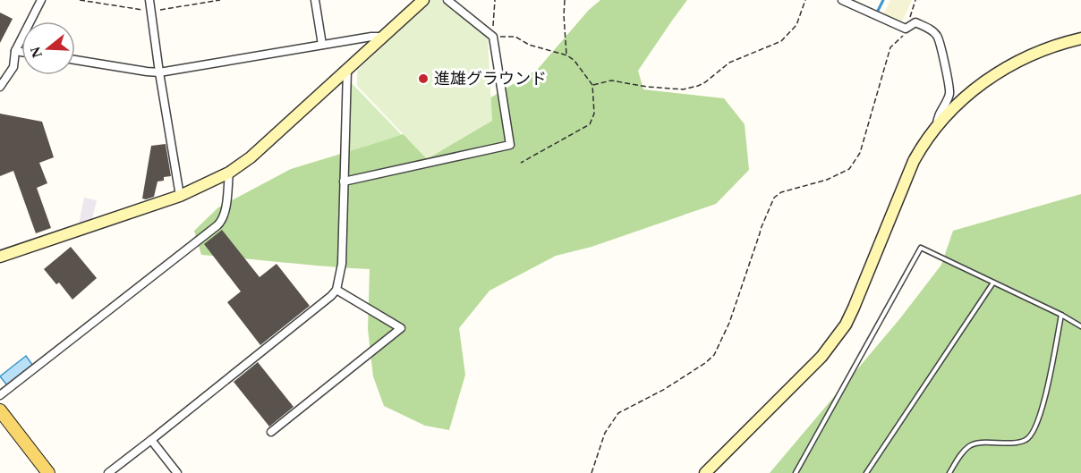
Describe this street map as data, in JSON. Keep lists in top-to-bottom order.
{
  "places": ["進雄グラウンド"],
  "north": "left"
}
